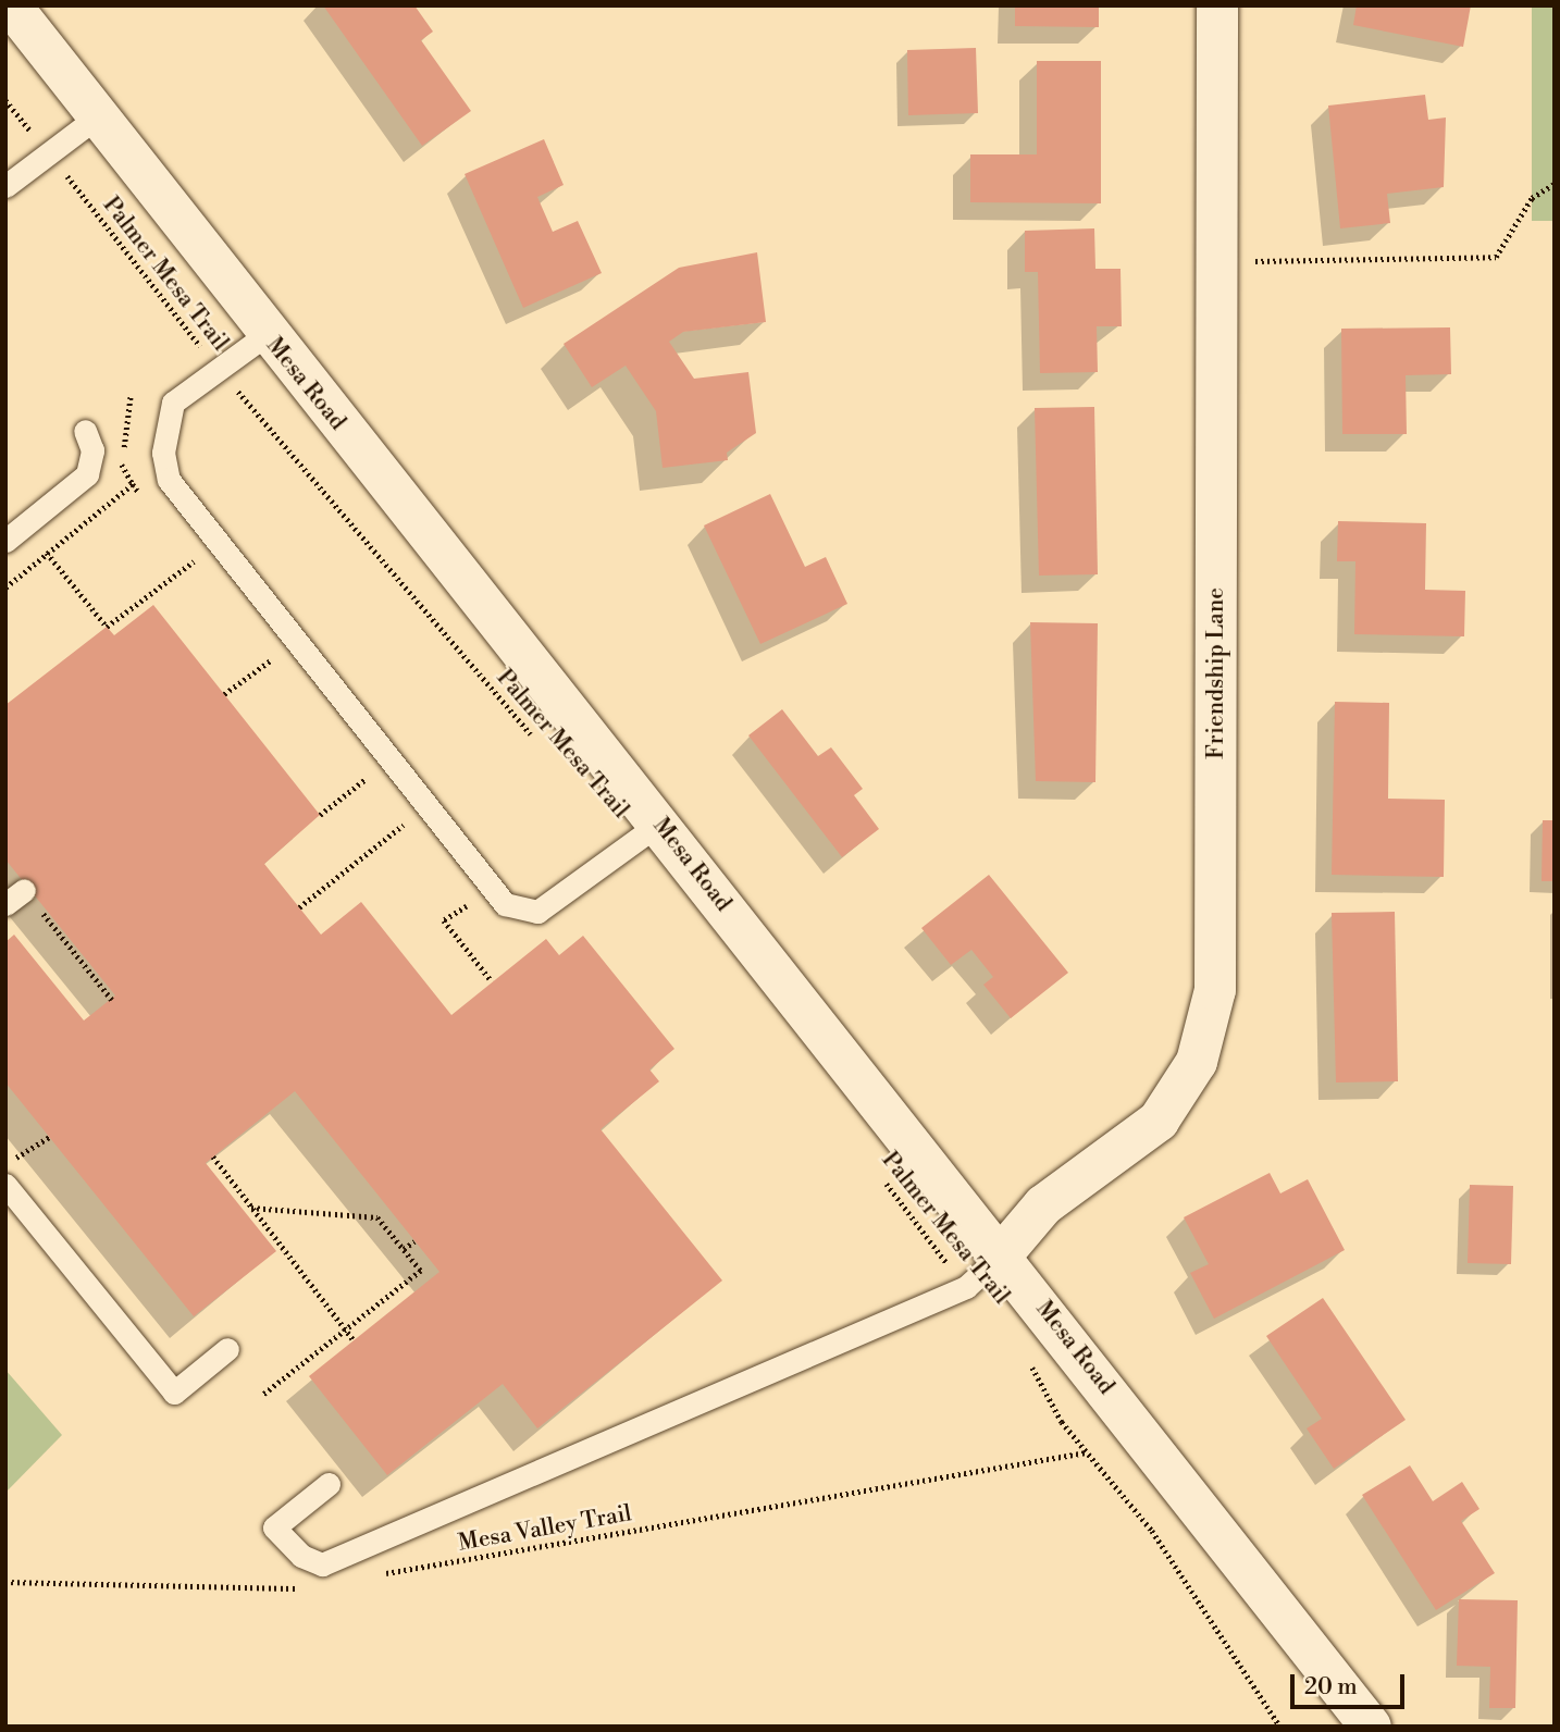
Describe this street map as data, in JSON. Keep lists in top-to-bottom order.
{
  "streets": {
    "main road": ["Mesa Road", "Friendship Lane"],
    "path": ["Palmer Mesa Trail", "Mesa Valley Trail"]
  },
  "crossings": [
    ["Mesa Road", "Friendship Lane"]
  ],
  "scale_bar": "20 m"
}
